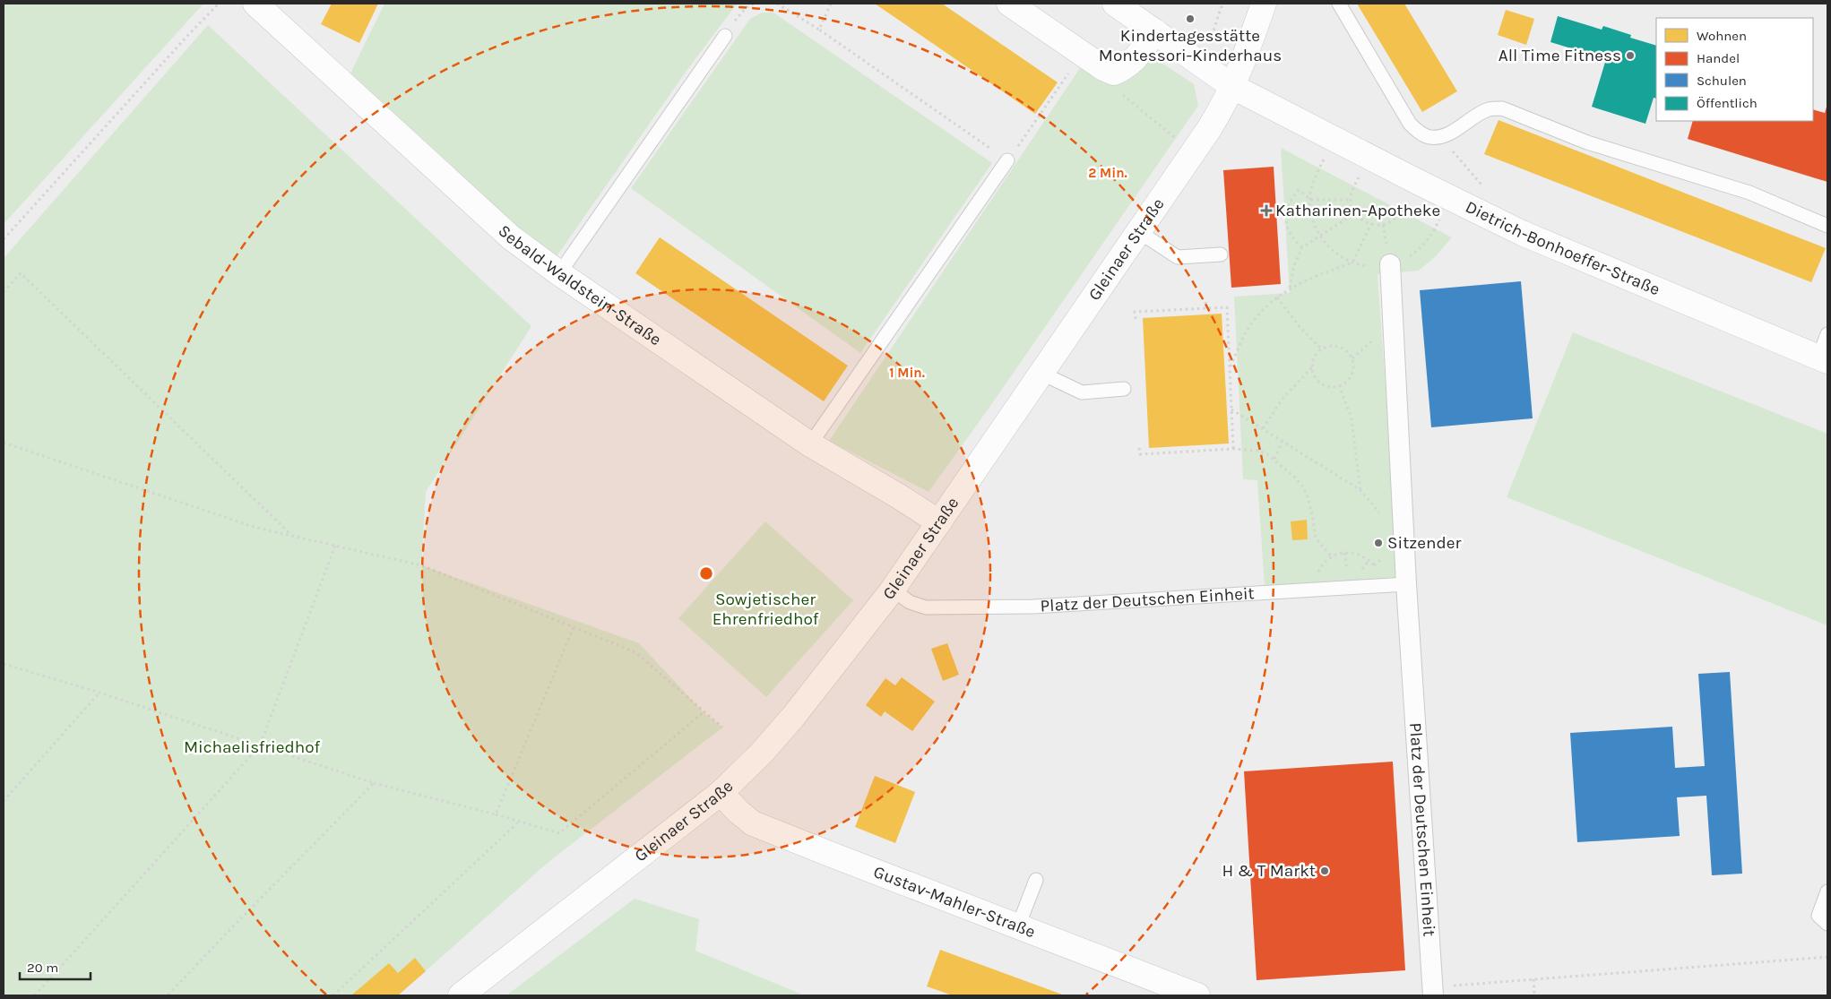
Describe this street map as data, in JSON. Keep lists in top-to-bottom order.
{
  "streets": {
    "street": [
      "Gleinaer Straße",
      "Dietrich-Bonhoeffer-Straße",
      "Sebald-Waldstein-Straße",
      "Platz der Deutschen Einheit",
      "Gustav-Mahler-Straße"
    ]
  },
  "crossings": [
    ["Gleinaer Straße", "Dietrich-Bonhoeffer-Straße"],
    ["Gleinaer Straße", "Sebald-Waldstein-Straße"],
    ["Gleinaer Straße", "Platz der Deutschen Einheit"],
    ["Gleinaer Straße", "Gustav-Mahler-Straße"]
  ],
  "parks": ["Sowjetischer Ehrenfriedhof", "Michaelisfriedhof"],
  "places": {
    "other": [
      "Kindertagesstätte Montessori-Kinderhaus",
      "All Time Fitness",
      "Sitzender",
      "H & T Markt"
    ],
    "health": ["Katharinen-Apotheke"]
  },
  "legend": [
    "Wohnen",
    "Handel",
    "Schulen",
    "Öffentlich"
  ],
  "scale_bar": "20 m",
  "rings": ["2 Min.", "1 Min."]
}
